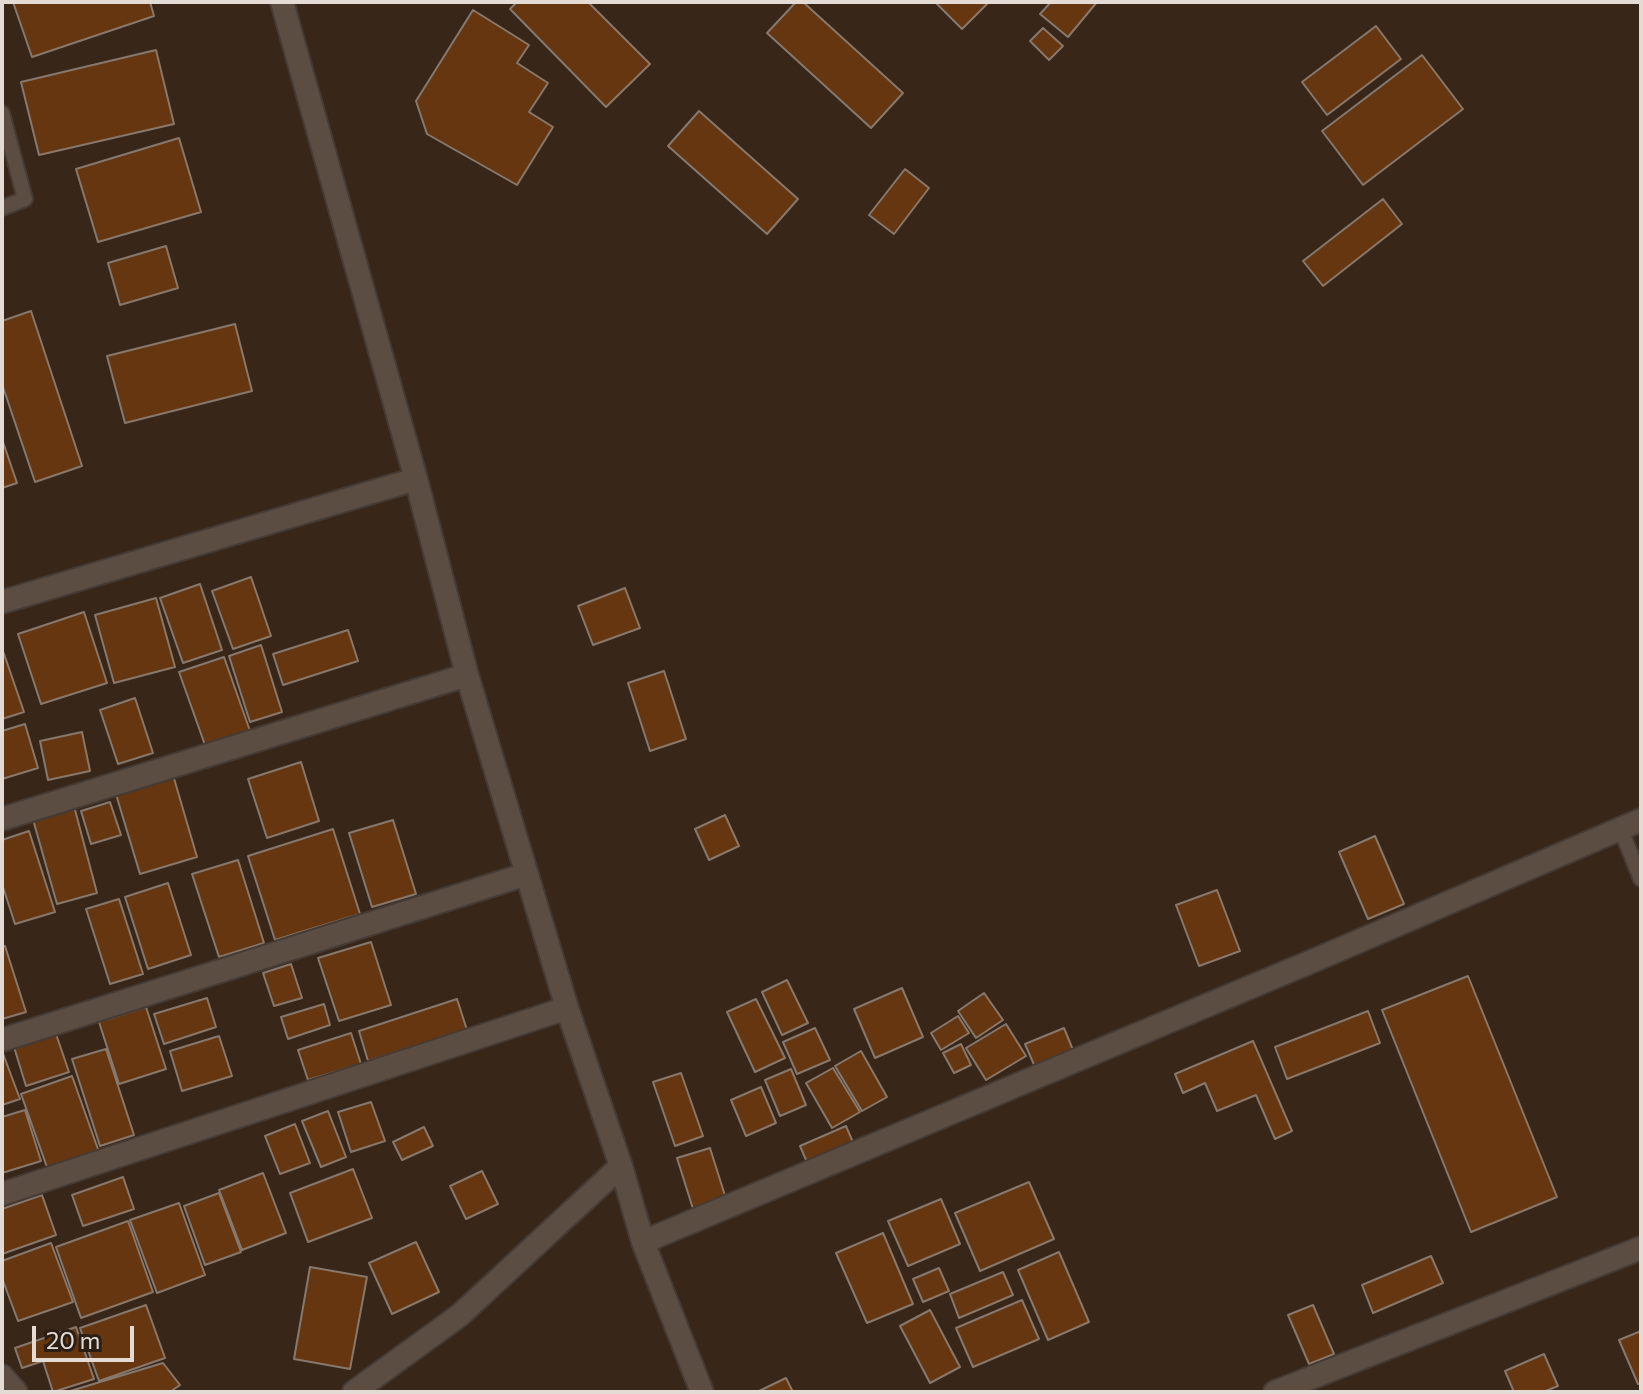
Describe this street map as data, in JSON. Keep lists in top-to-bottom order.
{
  "scale_bar": "20 m"
}
